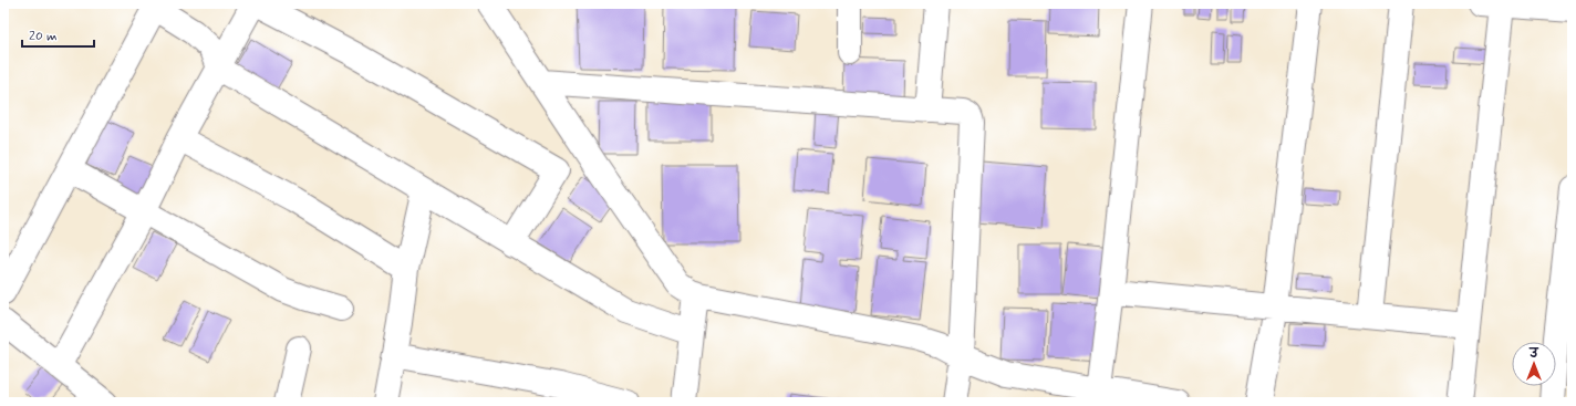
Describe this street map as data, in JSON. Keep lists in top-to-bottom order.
{
  "scale_bar": "20 m",
  "north": "top"
}
